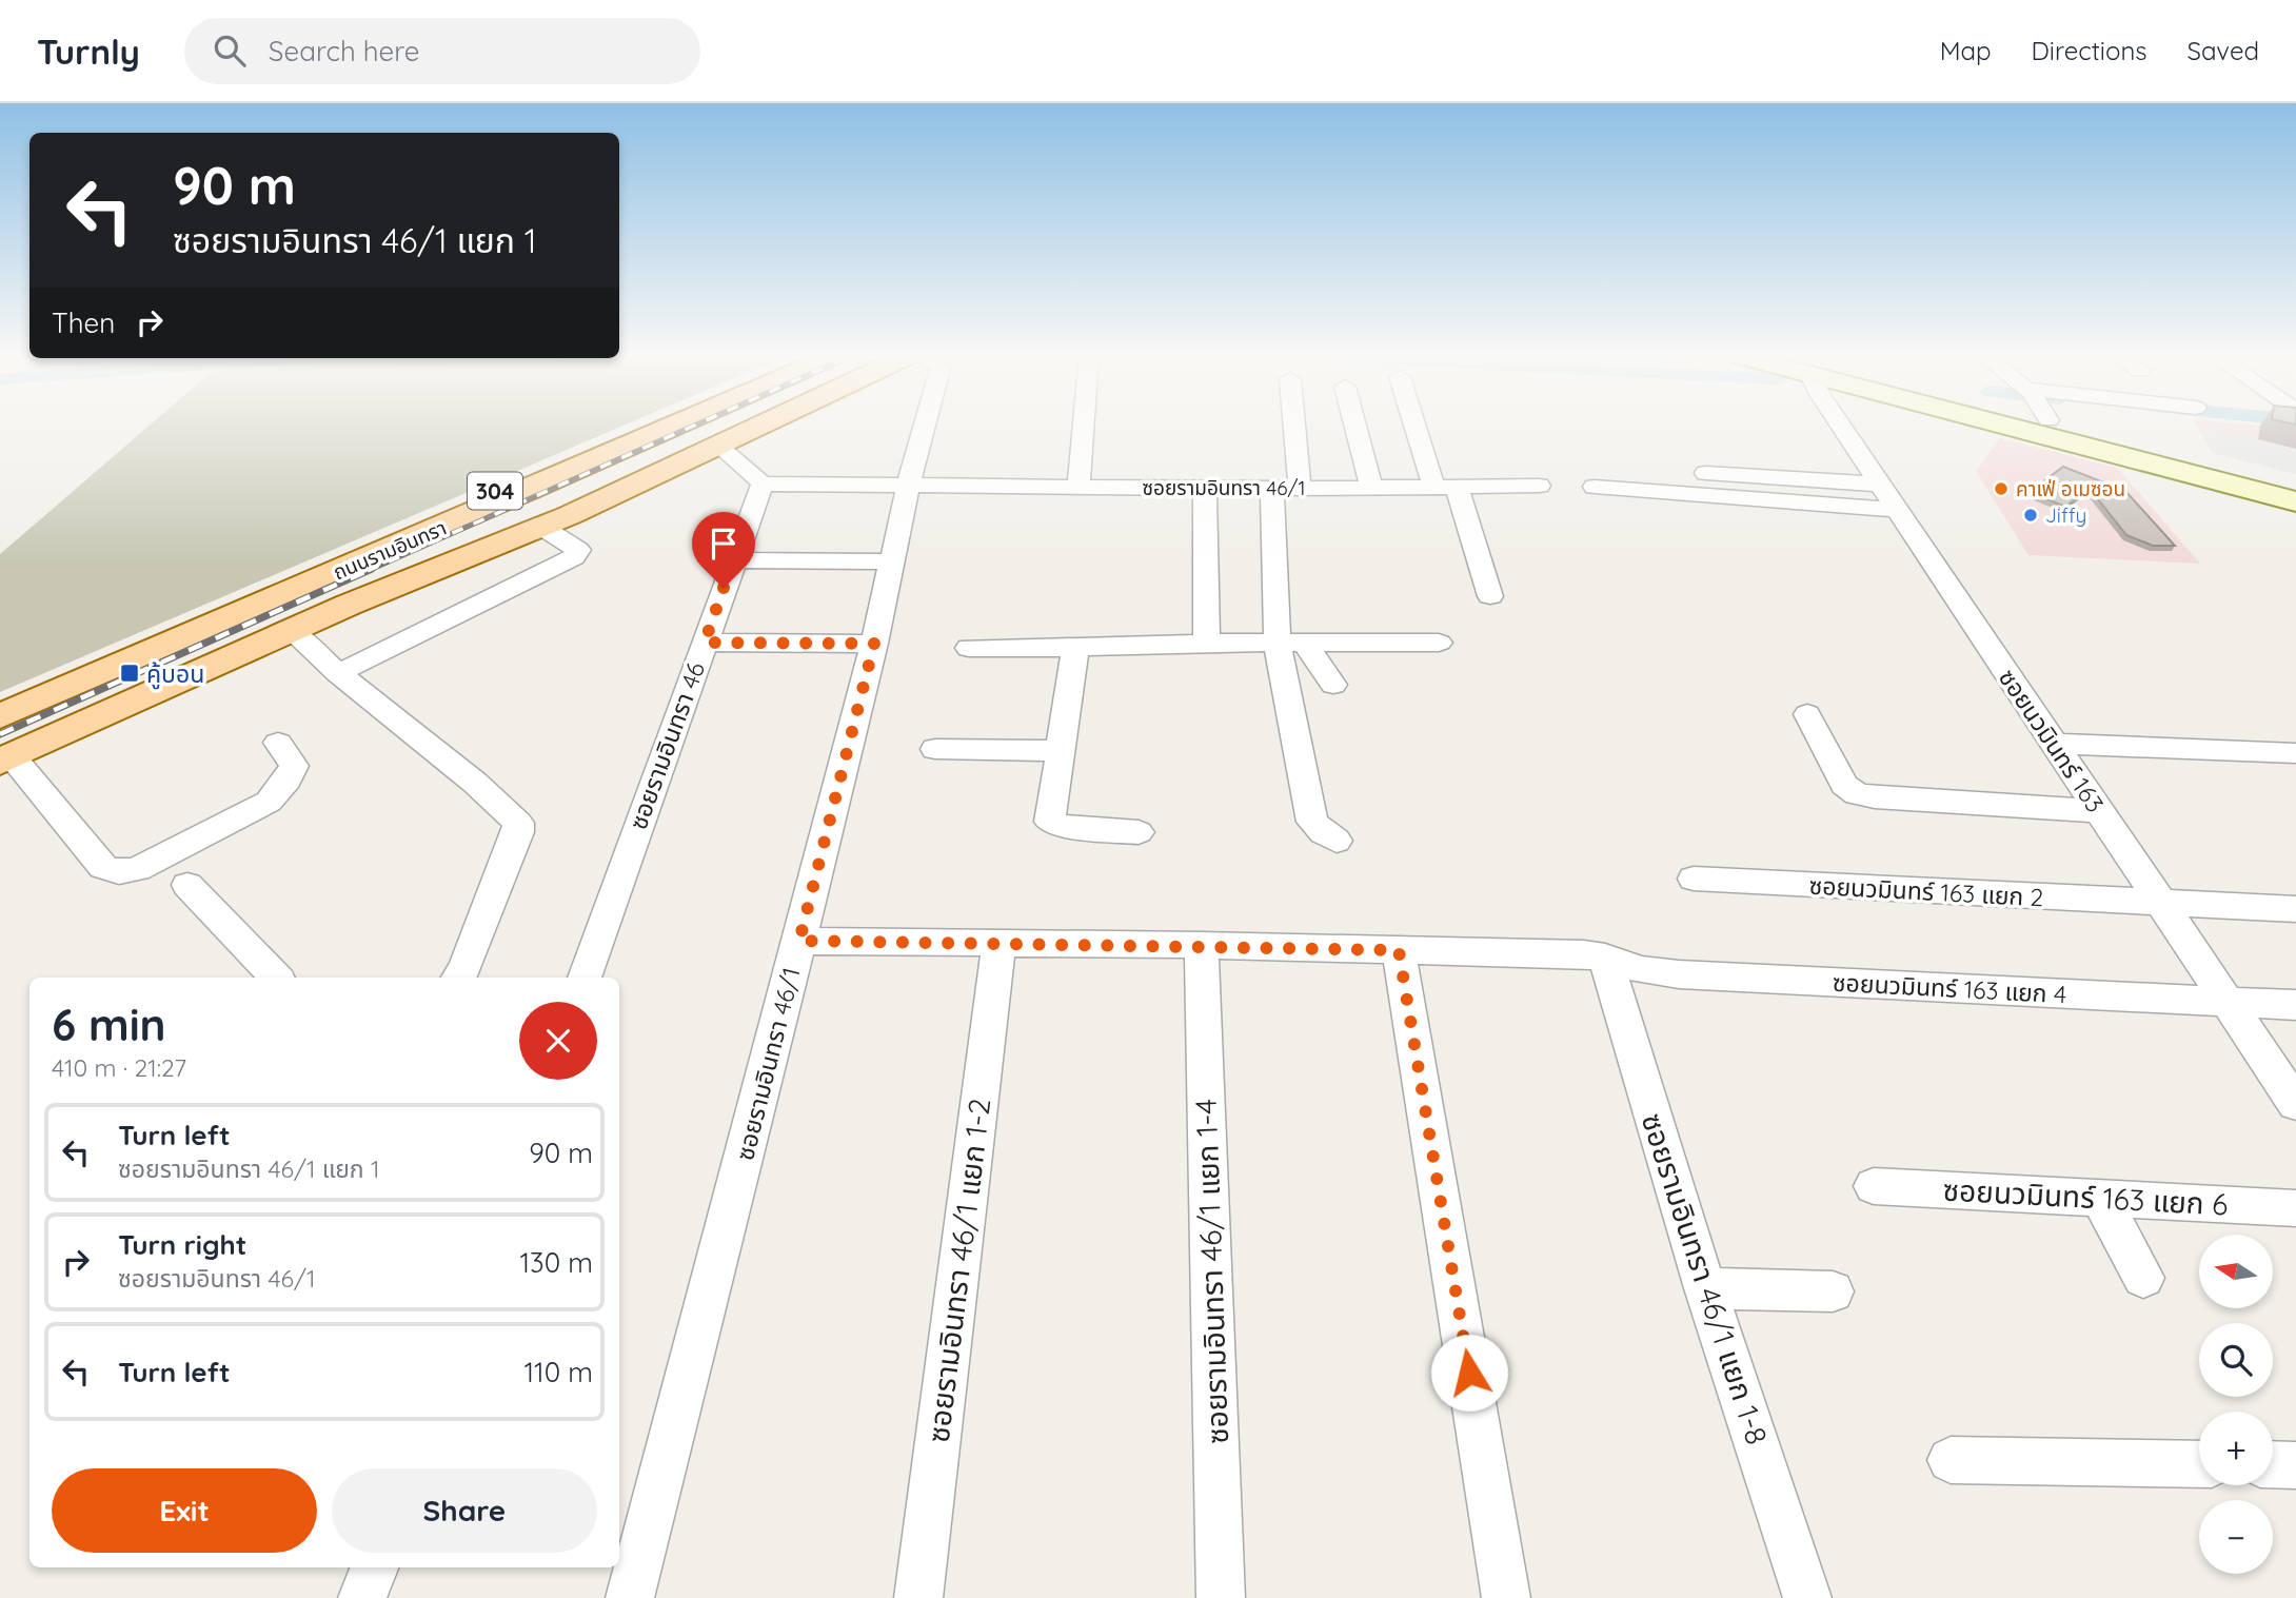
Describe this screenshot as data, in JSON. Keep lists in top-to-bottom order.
{
  "streets": {
    "main road": ["304", "ถนนรามอินทรา"],
    "street": [
      "ซอยรามอินทรา 46/1",
      "ซอยนวมินทร์ 163",
      "ซอยรามอินทรา 46",
      "ซอยนวมินทร์ 163 แยก 2",
      "ซอยนวมินทร์ 163 แยก 4",
      "ซอยนวมินทร์ 163 แยก 6",
      "ซอยรามอินทรา 46/1 แยก 1-2",
      "ซอยรามอินทรา 46/1 แยก 1-4",
      "ซอยรามอินทรา 46/1 แยก 1-8"
    ]
  },
  "crossings": [
    ["ซอยรามอินทรา 46/1", "ซอยนวมินทร์ 163 แยก 4"],
    ["ซอยนวมินทร์ 163", "ซอยนวมินทร์ 163 แยก 2"],
    ["ซอยนวมินทร์ 163", "ซอยนวมินทร์ 163 แยก 4"],
    ["ซอยนวมินทร์ 163 แยก 4", "ซอยรามอินทรา 46/1 แยก 1-2"],
    ["ซอยนวมินทร์ 163 แยก 4", "ซอยรามอินทรา 46/1 แยก 1-4"],
    ["ซอยนวมินทร์ 163 แยก 4", "ซอยรามอินทรา 46/1 แยก 1-8"]
  ],
  "places": {
    "other": ["คาเฟ่ อเมซอน", "Jiffy"],
    "transit": ["คู้บอน"]
  },
  "north": "left",
  "page": {
    "header": "Turnly",
    "search": "Search here",
    "nav": ["Map", "Directions", "Saved"],
    "turn": ["90 m", "ซอยรามอินทรา 46/1 แยก 1"],
    "then": "Then",
    "heading": ["6 min", "410 m · 21:27"],
    "list": [
      {
        "name": "Turn left",
        "note": "ซอยรามอินทรา 46/1 แยก 1",
        "value": "90 m"
      },
      {
        "name": "Turn right",
        "note": "ซอยรามอินทรา 46/1",
        "value": "130 m"
      },
      {
        "name": "Turn left",
        "value": "110 m"
      }
    ],
    "map_buttons": ["+", "−"],
    "buttons": ["Exit", "Share"]
  }
}
